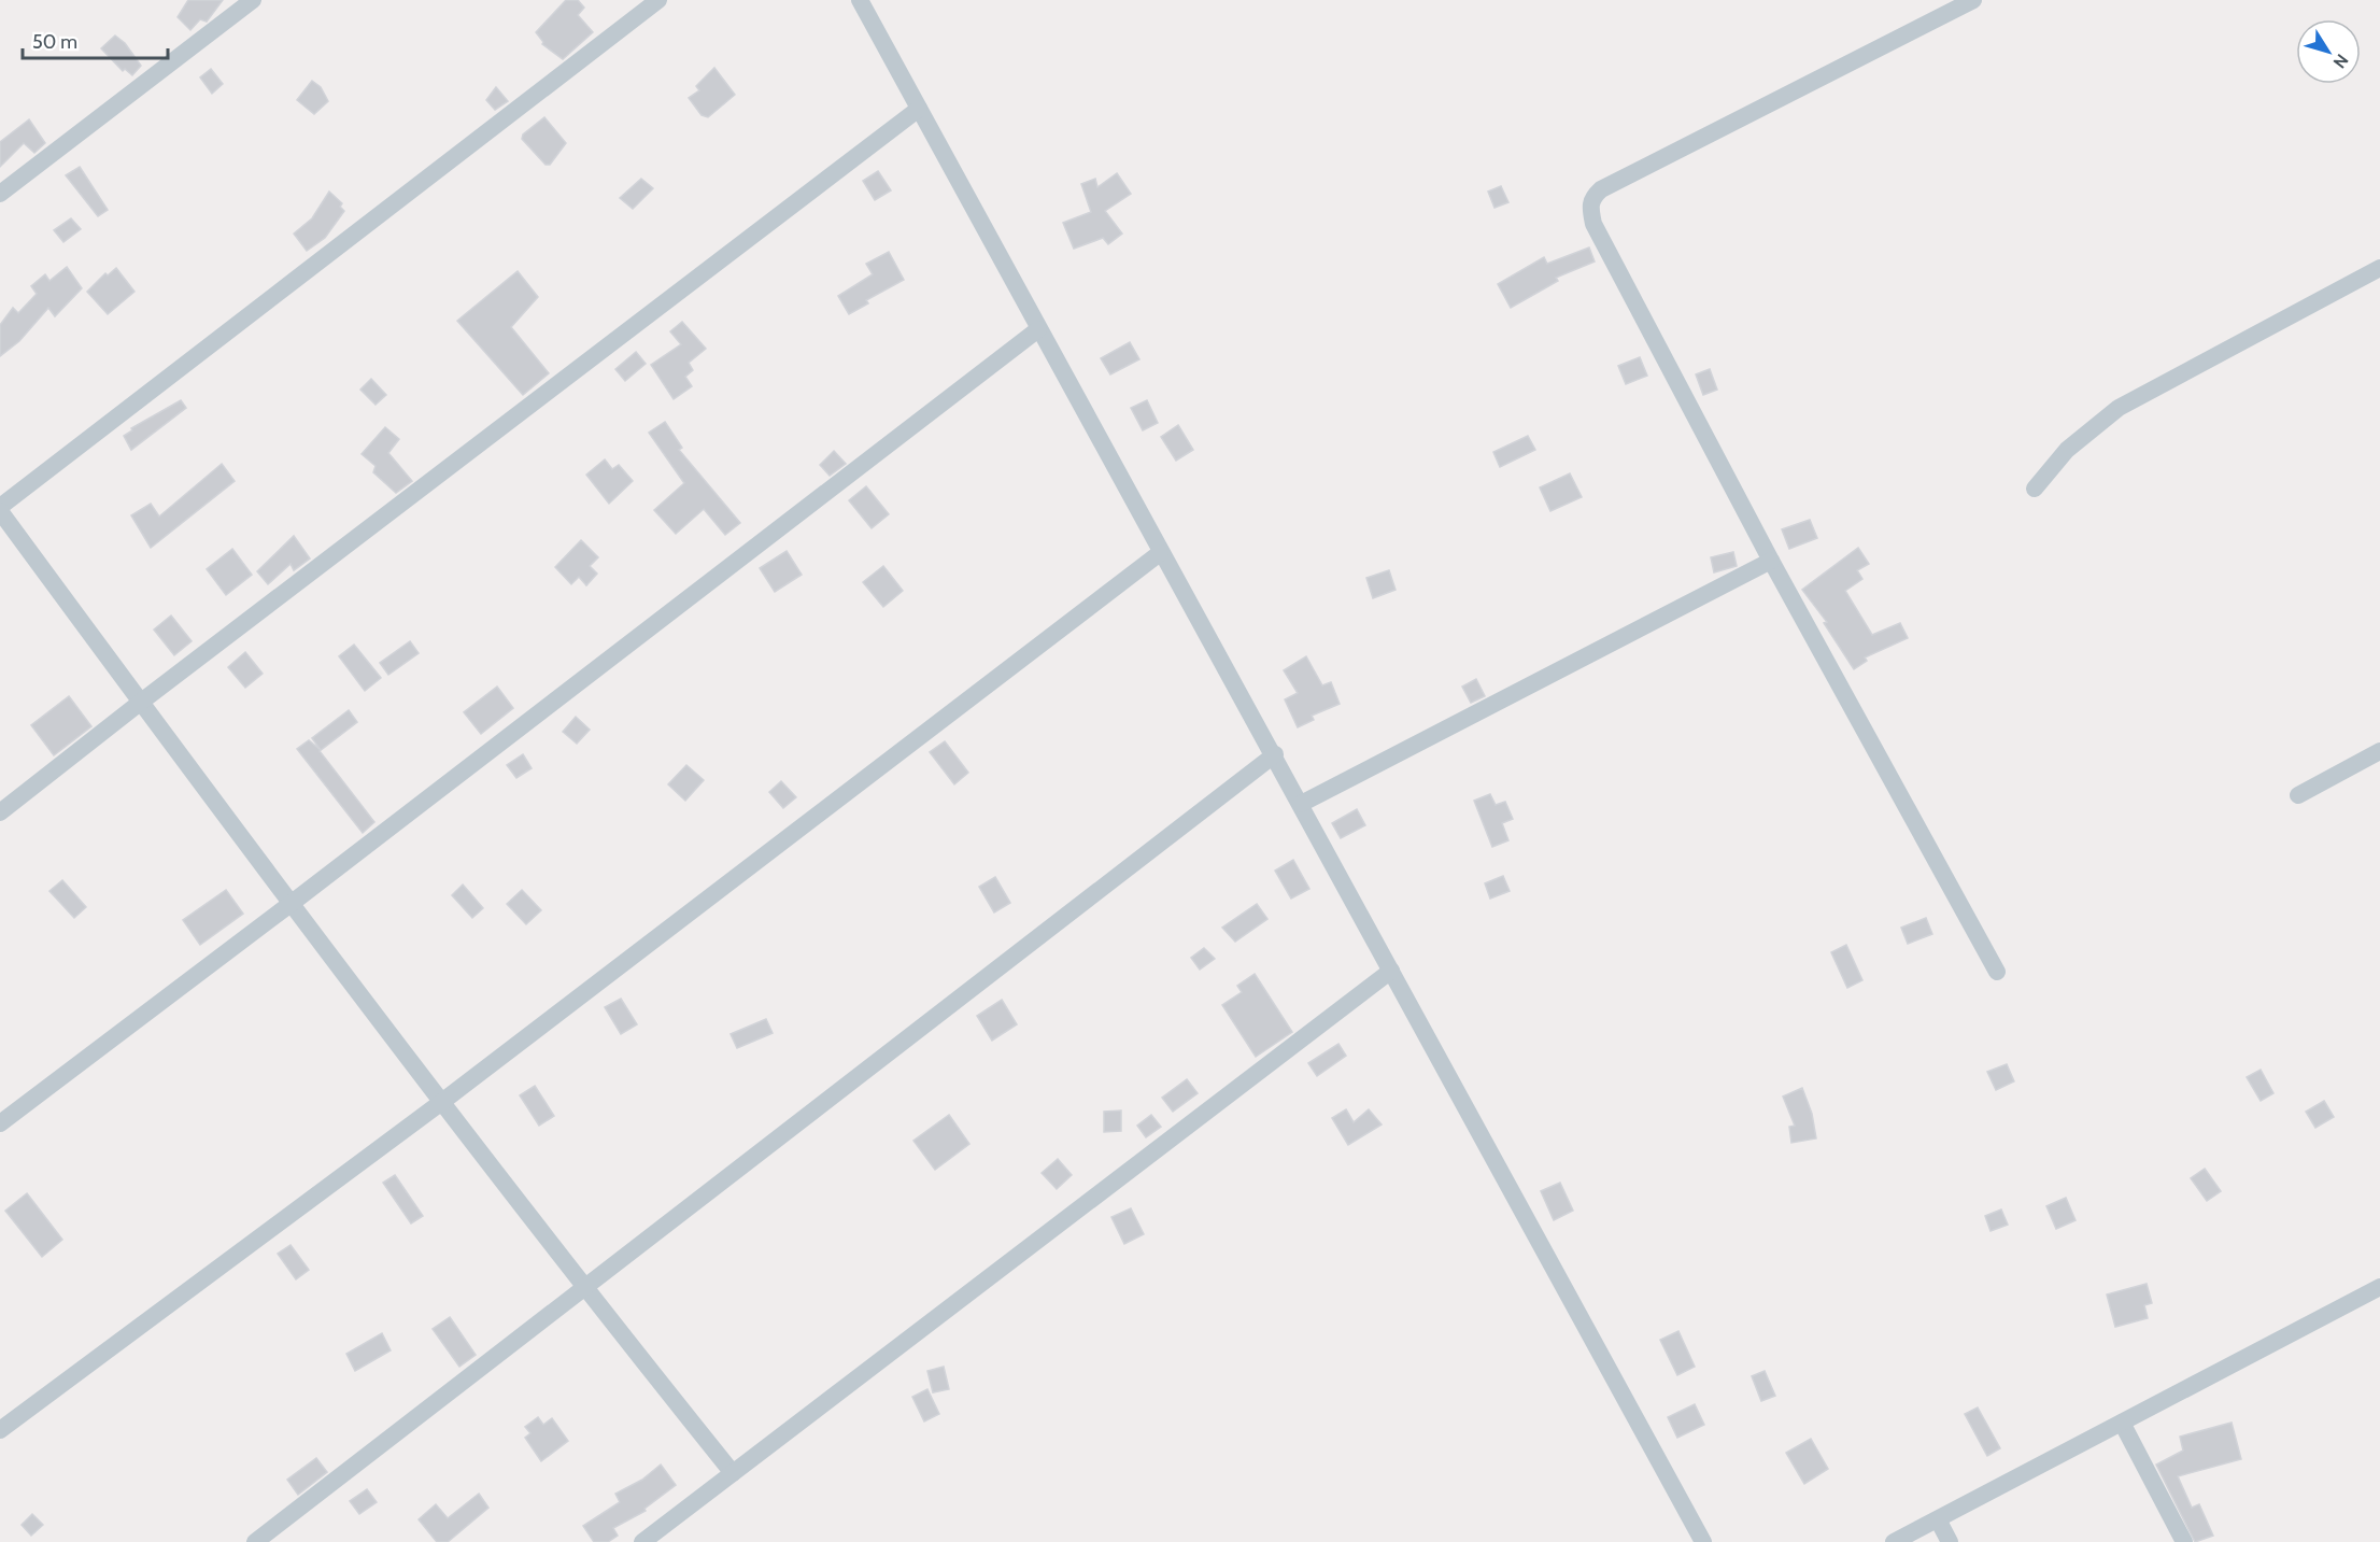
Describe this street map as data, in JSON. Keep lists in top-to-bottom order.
{
  "scale_bar": "50 m",
  "north": "bottom right"
}
